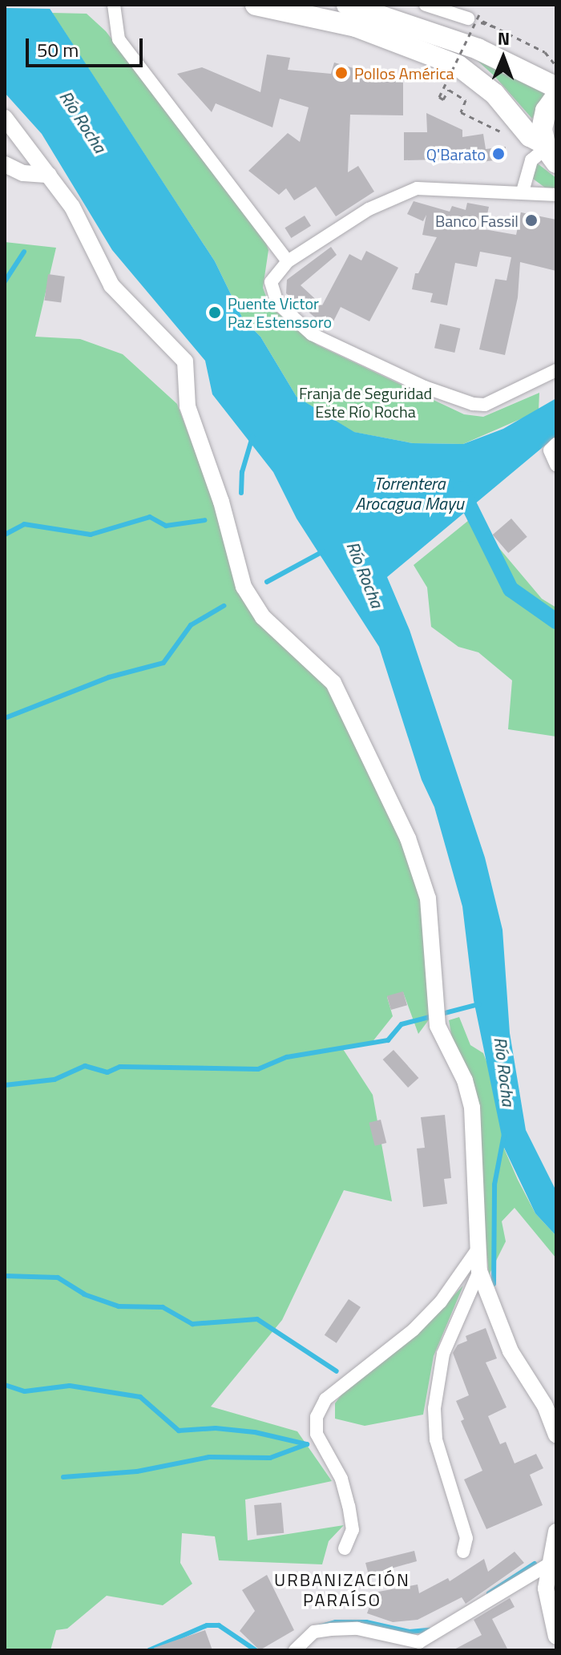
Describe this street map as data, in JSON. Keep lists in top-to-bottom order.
{
  "districts": ["URBANIZACIÓN PARAÍSO"],
  "water": ["Río Rocha", "Torrentera Arocagua Mayu"],
  "parks": ["Franja de Seguridad Este Río Rocha"],
  "places": [
    "Pollos América",
    "Q'Barato",
    "Banco Fassil",
    "Puente Victor Paz Estenssoro"
  ],
  "scale_bar": "50 m",
  "north": "top"
}
